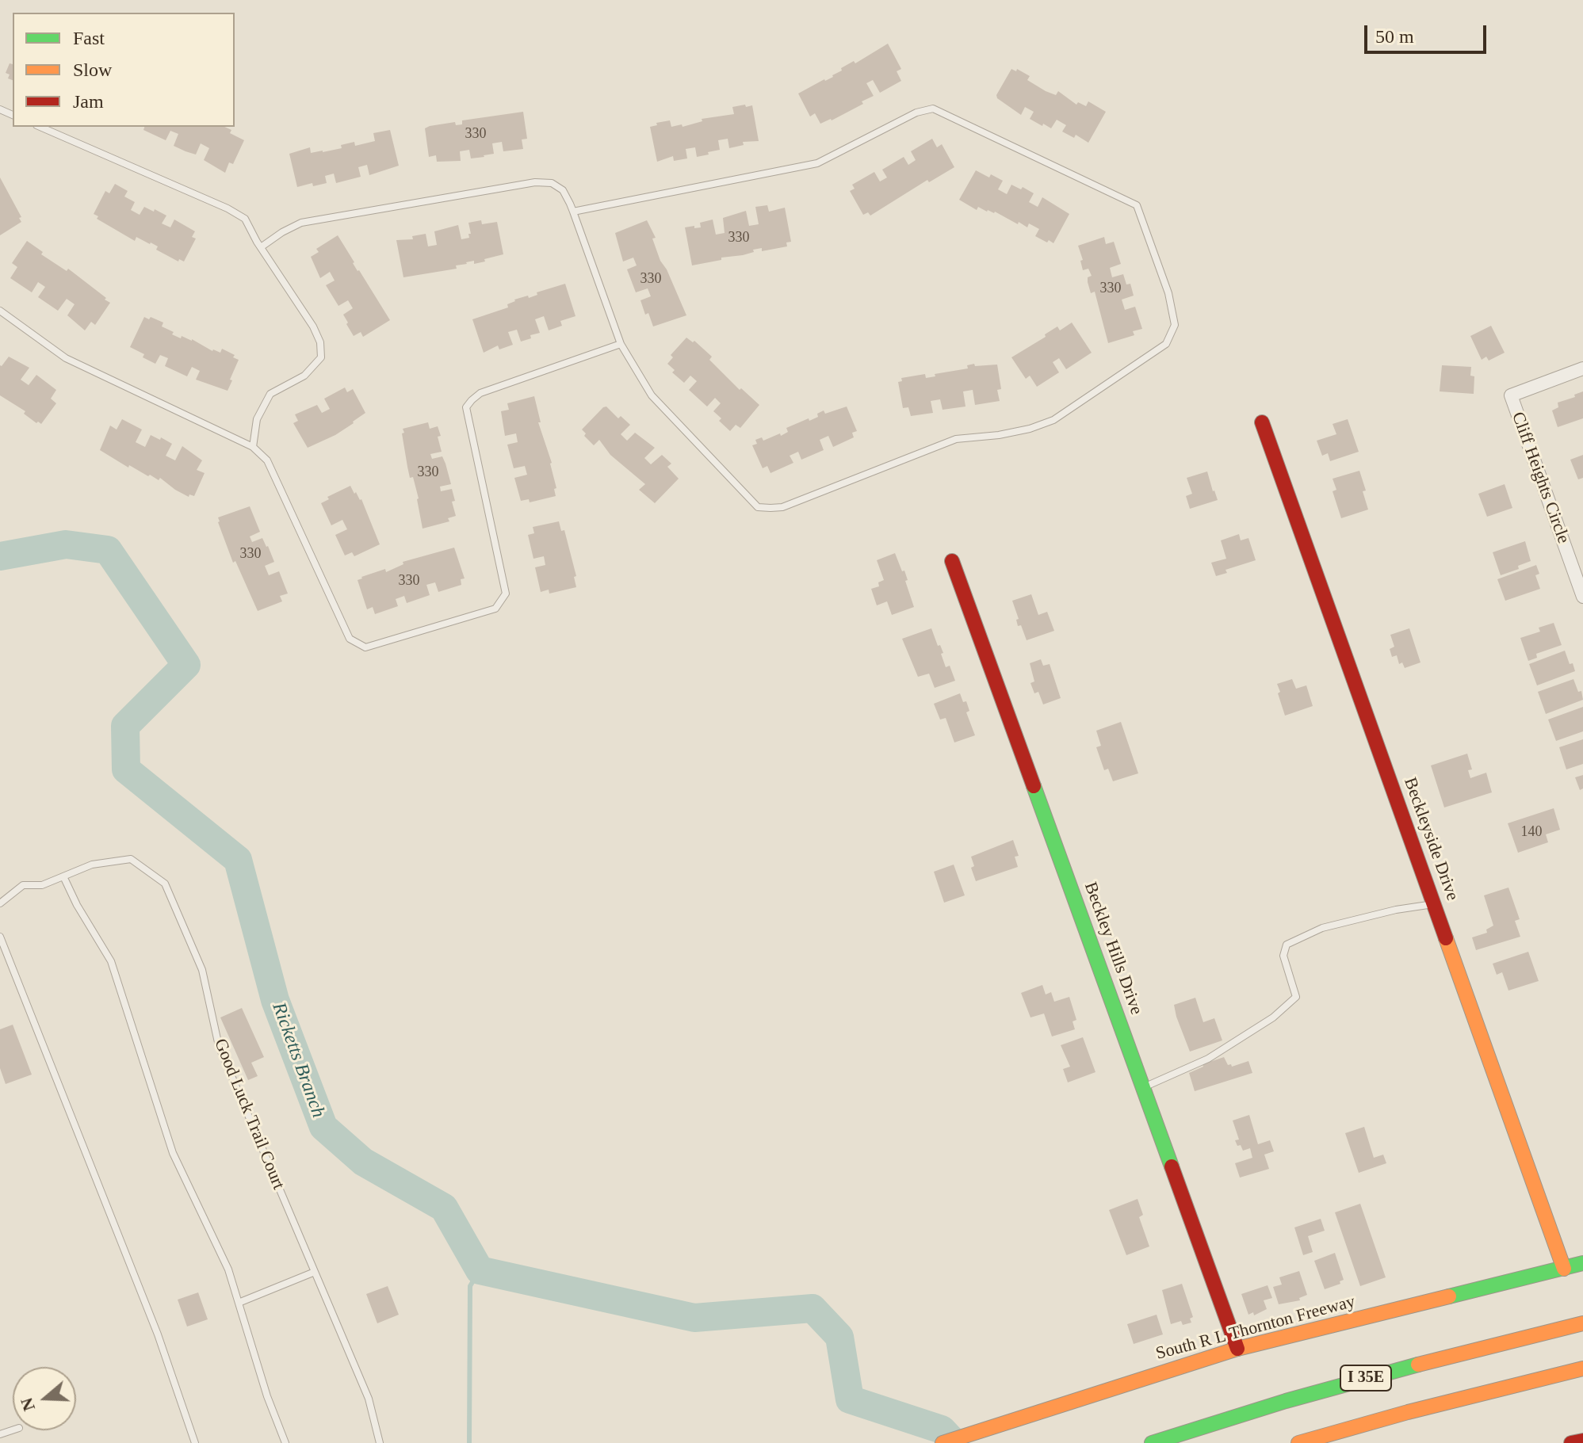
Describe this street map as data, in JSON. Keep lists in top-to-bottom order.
{
  "streets": {
    "main road": [
      "Beckleyside Drive",
      "Beckley Hills Drive",
      "South R L Thornton Freeway",
      "I 35E"
    ],
    "street": ["Cliff Heights Circle"],
    "lane": ["Good Luck Trail Court"]
  },
  "crossings": [
    ["Beckleyside Drive", "South R L Thornton Freeway"],
    ["Beckley Hills Drive", "South R L Thornton Freeway"]
  ],
  "water": ["Ricketts Branch"],
  "house_numbers": [
    "330",
    "330",
    "330",
    "330",
    "330",
    "330",
    "330",
    "140"
  ],
  "legend": ["Fast", "Slow", "Jam"],
  "scale_bar": "50 m",
  "north": "left"
}
